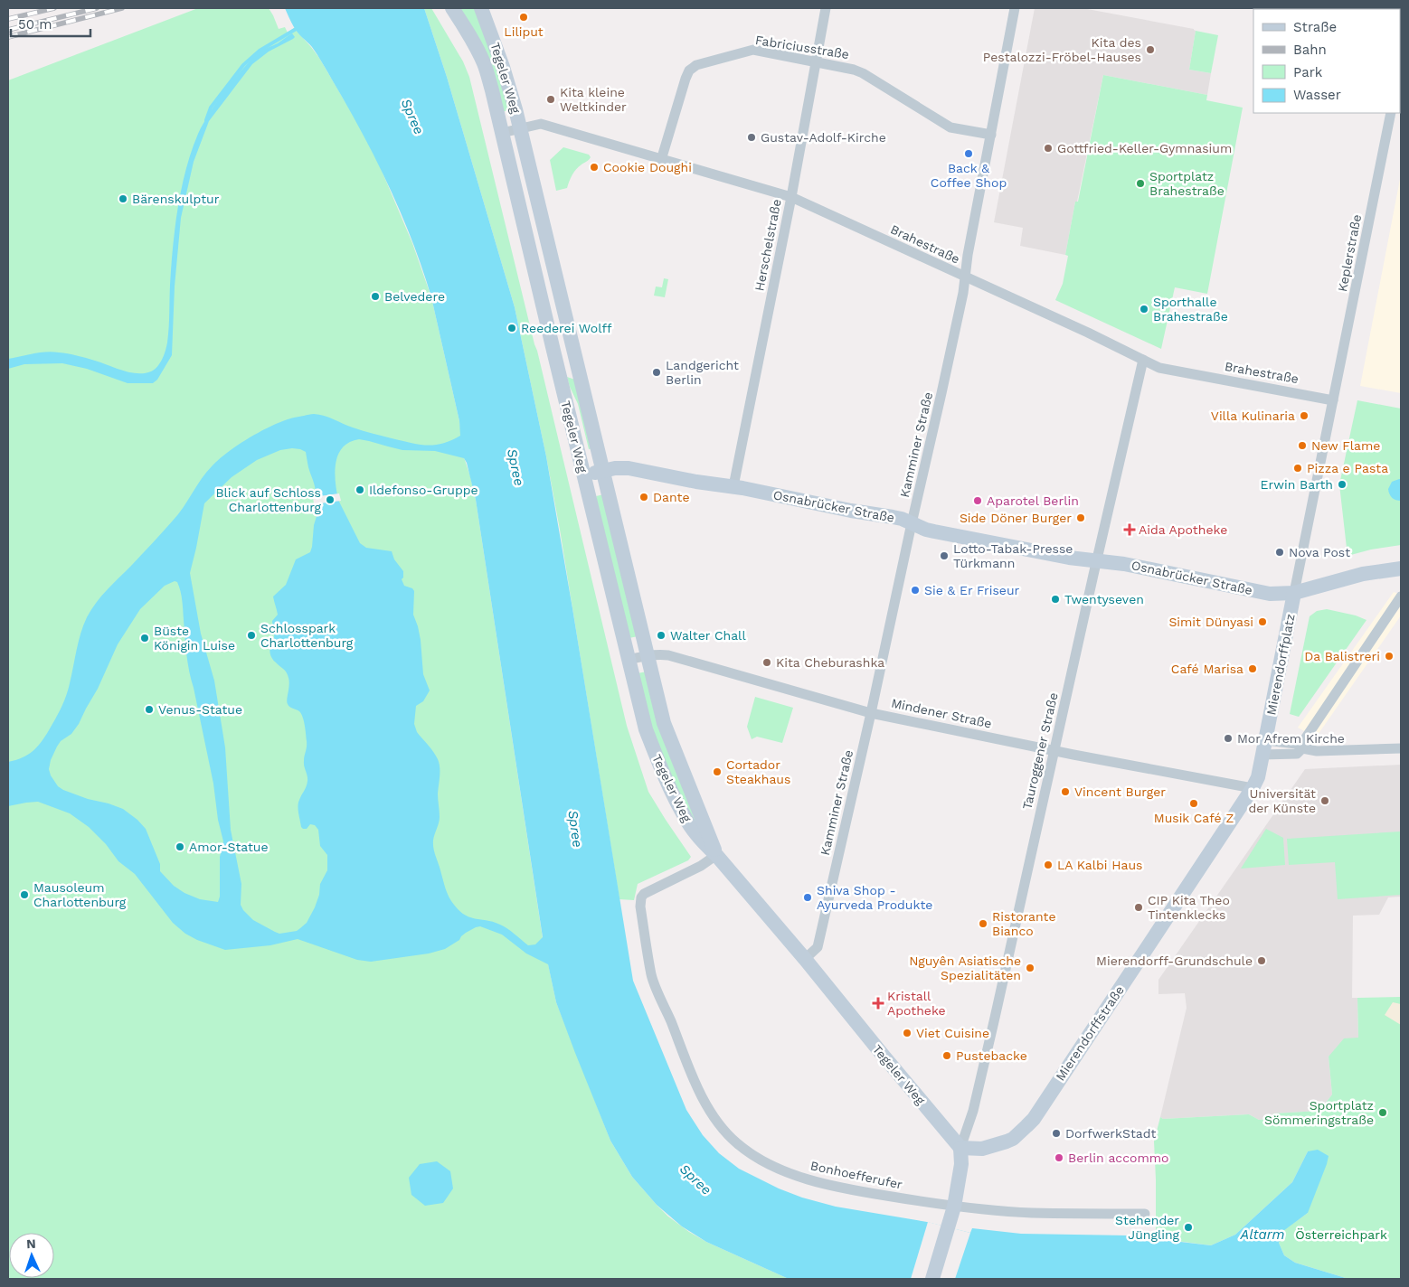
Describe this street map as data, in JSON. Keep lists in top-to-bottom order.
{
  "streets": {
    "main road": [
      "Tegeler Weg",
      "Osnabrücker Straße",
      "Mierendorffplatz",
      "Mierendorffstraße"
    ],
    "street": [
      "Fabriciusstraße",
      "Brahestraße",
      "Herschelstraße",
      "Keplerstraße",
      "Kamminer Straße",
      "Mindener Straße",
      "Tauroggener Straße",
      "Bonhoefferufer"
    ]
  },
  "crossings": [
    ["Fabriciusstraße", "Brahestraße"],
    ["Fabriciusstraße", "Herschelstraße"],
    ["Fabriciusstraße", "Kamminer Straße"],
    ["Tegeler Weg", "Brahestraße"],
    ["Tegeler Weg", "Kamminer Straße"],
    ["Tegeler Weg", "Osnabrücker Straße"],
    ["Tegeler Weg", "Mindener Straße"],
    ["Tegeler Weg", "Tauroggener Straße"],
    ["Tegeler Weg", "Mierendorffstraße"],
    ["Tegeler Weg", "Bonhoefferufer"],
    ["Brahestraße", "Herschelstraße"],
    ["Brahestraße", "Keplerstraße"],
    ["Brahestraße", "Kamminer Straße"],
    ["Brahestraße", "Mierendorffplatz"],
    ["Brahestraße", "Tauroggener Straße"],
    ["Herschelstraße", "Osnabrücker Straße"],
    ["Keplerstraße", "Mierendorffplatz"],
    ["Kamminer Straße", "Osnabrücker Straße"],
    ["Kamminer Straße", "Mindener Straße"],
    ["Osnabrücker Straße", "Mierendorffplatz"],
    ["Osnabrücker Straße", "Tauroggener Straße"],
    ["Mierendorffplatz", "Mindener Straße"],
    ["Mierendorffplatz", "Mierendorffstraße"],
    ["Mindener Straße", "Tauroggener Straße"],
    ["Mindener Straße", "Mierendorffstraße"],
    ["Tauroggener Straße", "Mierendorffstraße"]
  ],
  "water": ["Spree", "Altarm"],
  "parks": ["Österreichpark"],
  "places": {
    "other": [
      "Liliput",
      "Kita des Pestalozzi-Fröbel-Hauses",
      "Kita kleine Weltkinder",
      "Gustav-Adolf-Kirche",
      "Gottfried-Keller-Gymnasium",
      "Back & Coffee Shop",
      "Cookie Doughi",
      "Sportplatz Brahestraße",
      "Bärenskulptur",
      "Belvedere",
      "Sporthalle Brahestraße",
      "Reederei Wolff",
      "Landgericht Berlin",
      "Villa Kulinaria",
      "New Flame",
      "Pizza e Pasta",
      "Erwin Barth",
      "Ildefonso-Gruppe",
      "Dante",
      "Blick auf Schloss Charlottenburg",
      "Aparotel Berlin",
      "Side Döner Burger",
      "Nova Post",
      "Lotto-Tabak-Presse Türkmann",
      "Sie & Er Friseur",
      "Twentyseven",
      "Simit Dünyasi",
      "Schlosspark Charlottenburg",
      "Walter Chall",
      "Büste Königin Luise",
      "Da Balistreri",
      "Kita Cheburashka",
      "Café Marisa",
      "Venus-Statue",
      "Mor Afrem Kirche",
      "Cortador Steakhaus",
      "Vincent Burger",
      "Universität der Künste",
      "Musik Café Z",
      "Amor-Statue",
      "LA Kalbi Haus",
      "Mausoleum Charlottenburg",
      "Shiva Shop - Ayurveda Produkte",
      "CIP Kita Theo Tintenklecks",
      "Ristorante Bianco",
      "Mierendorff-Grundschule",
      "Nguyên Asiatische Spezialitäten",
      "Viet Cuisine",
      "Pustebacke",
      "Sportplatz Sömmeringstraße",
      "DorfwerkStadt",
      "Berlin accommo",
      "Stehender Jüngling"
    ],
    "health": ["Aida Apotheke", "Kristall Apotheke"]
  },
  "legend": [
    "Straße",
    "Bahn",
    "Park",
    "Wasser"
  ],
  "scale_bar": "50 m",
  "north": "top"
}
